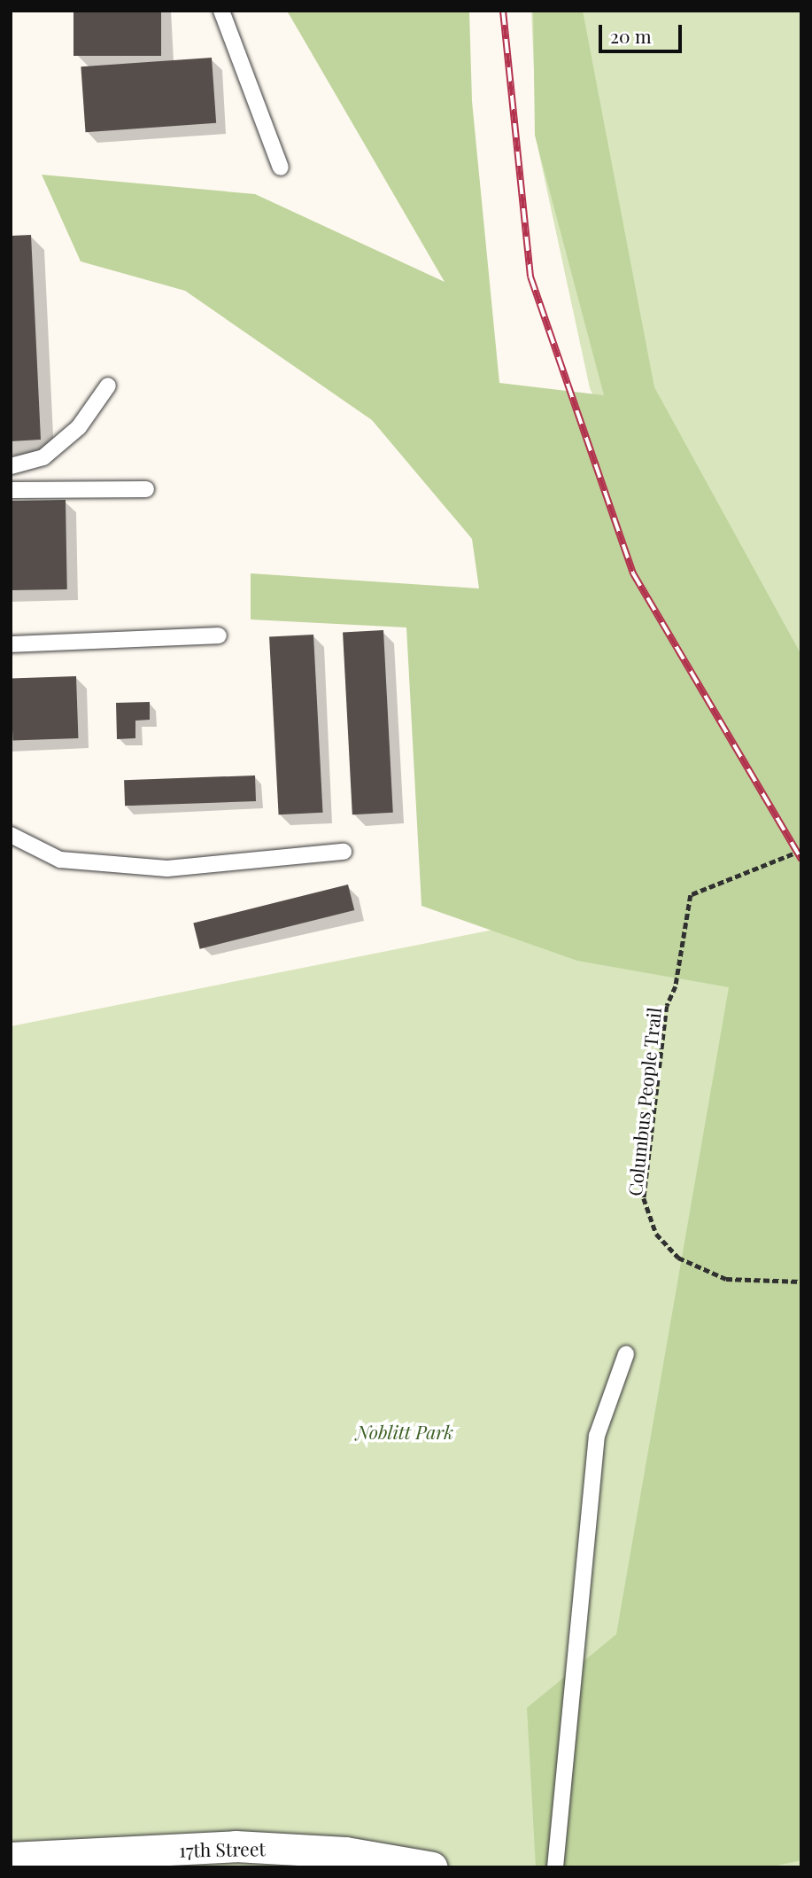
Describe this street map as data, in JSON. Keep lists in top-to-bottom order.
{
  "streets": {
    "street": ["17th Street"],
    "path": ["Columbus People Trail"]
  },
  "parks": ["Noblitt Park"],
  "scale_bar": "20 m"
}
